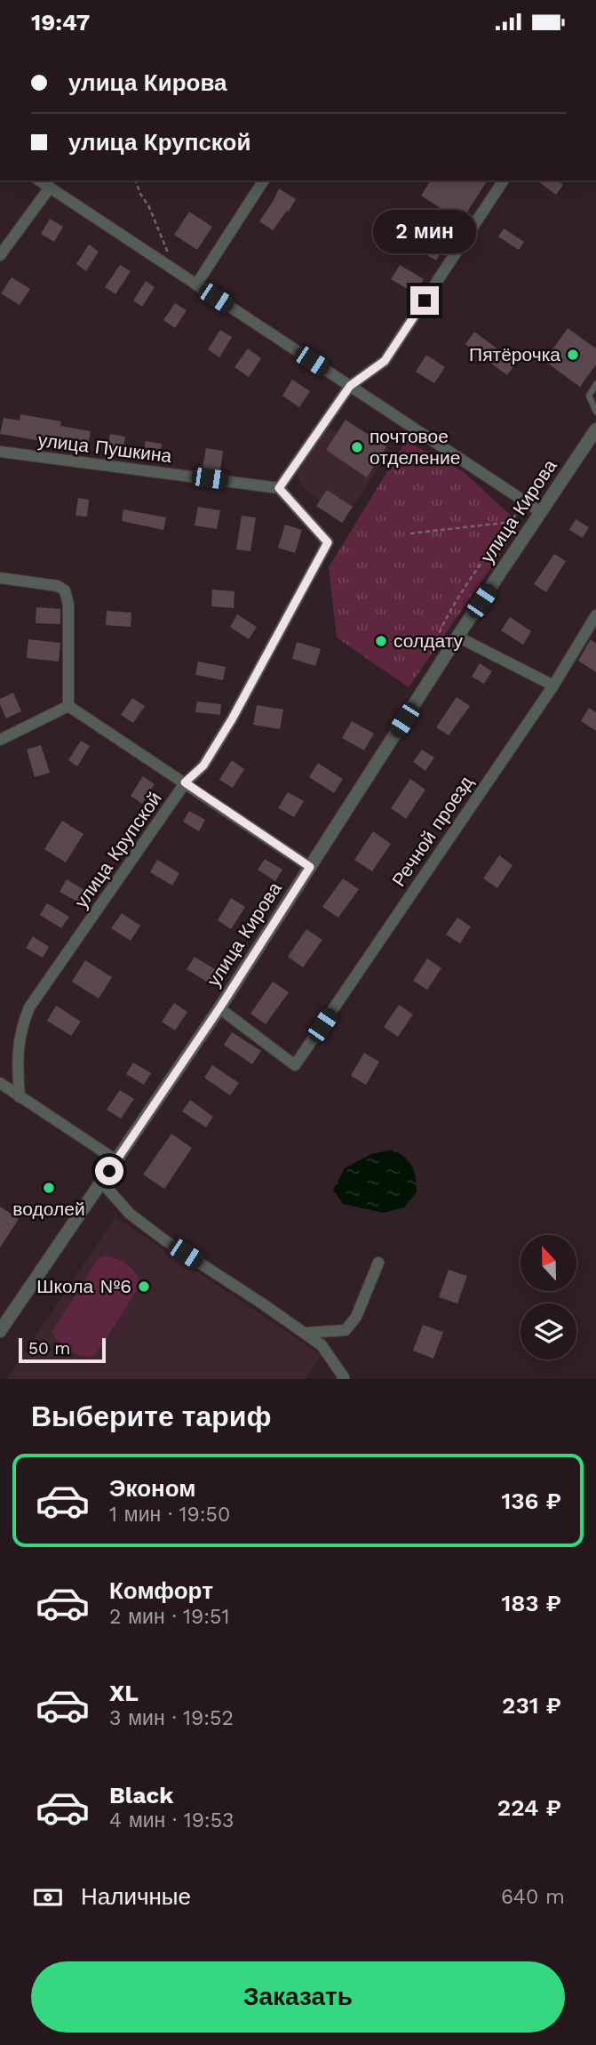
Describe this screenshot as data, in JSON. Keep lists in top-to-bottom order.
{
  "streets": {
    "street": [
      "улица Пушкина",
      "улица Кирова",
      "Речной проезд",
      "улица Крупской"
    ]
  },
  "crossings": [
    ["улица Пушкина", "улица Крупской"],
    ["улица Кирова", "Речной проезд"]
  ],
  "places": [
    "Пятёрочка",
    "почтовое отделение",
    "солдату",
    "водолей",
    "Школа №6"
  ],
  "scale_bar": "50 m",
  "north": "top",
  "page": {
    "status": "19:47",
    "banner": ["улица Кирова", "улица Крупской"],
    "bubble": "2 мин",
    "scale": "50 m",
    "heading": "Выберите тариф",
    "list": [
      {
        "name": "Эконом",
        "note": "1 мин · 19:50",
        "value": "136 ₽"
      },
      {
        "name": "Комфорт",
        "note": "2 мин · 19:51",
        "value": "183 ₽"
      },
      {
        "name": "XL",
        "note": "3 мин · 19:52",
        "value": "231 ₽"
      },
      {
        "name": "Black",
        "note": "4 мин · 19:53",
        "value": "224 ₽"
      }
    ],
    "pay": ["Наличные", "640 m"],
    "buttons": "Заказать"
  }
}
